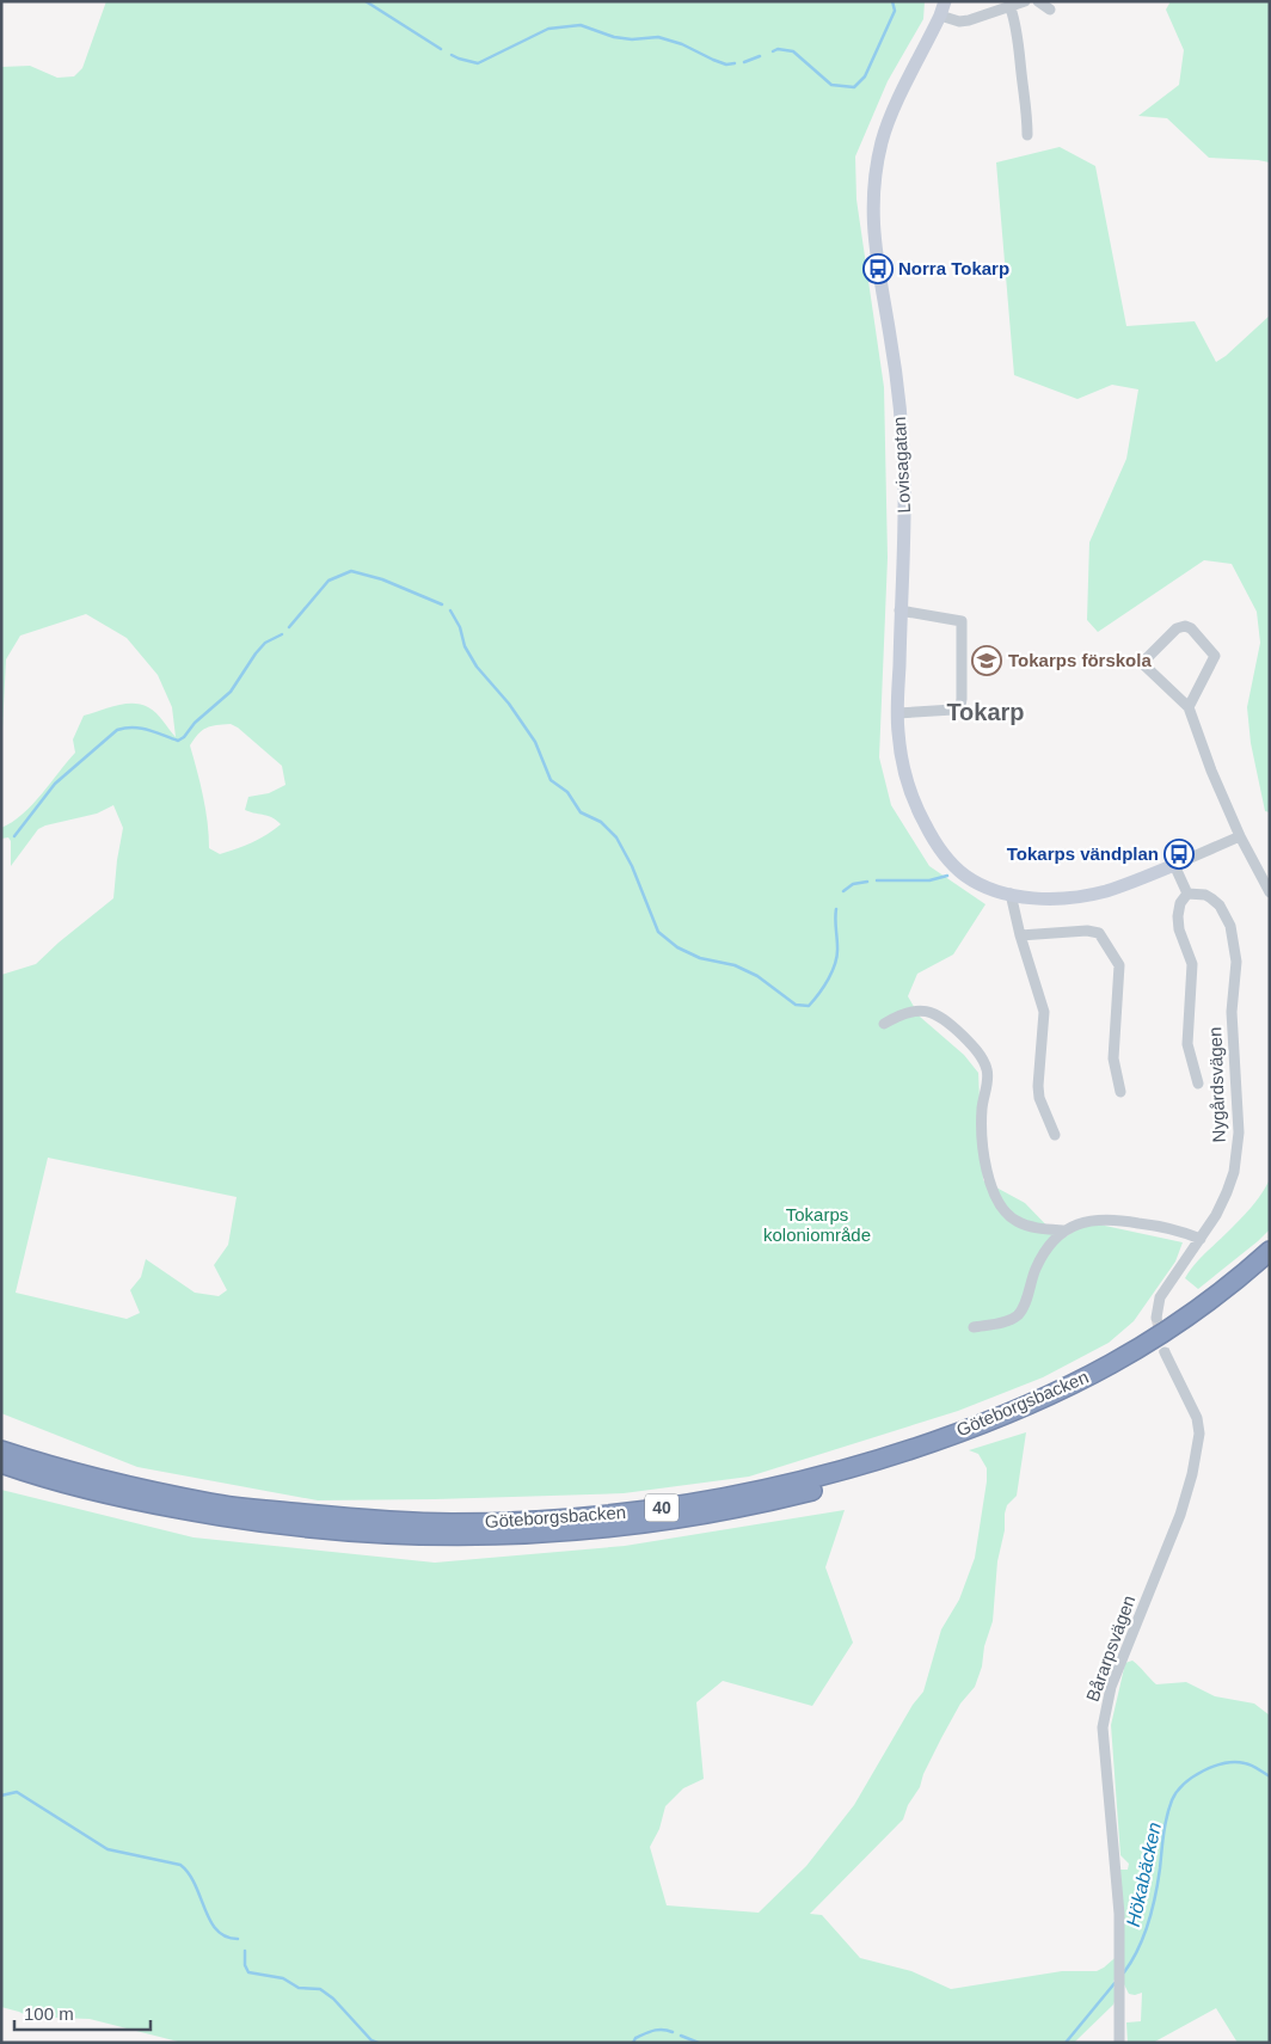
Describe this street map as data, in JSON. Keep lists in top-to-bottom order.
{
  "streets": {
    "highway": ["Göteborgsbacken", "40"],
    "street": ["Lovisagatan", "Nygårdsvägen", "Bårarpsvägen"]
  },
  "districts": ["Tokarp"],
  "water": ["Hökabäcken"],
  "parks": ["Tokarps koloniområde"],
  "places": {
    "bus stop": ["Norra Tokarp", "Tokarps vändplan"],
    "school or university": ["Tokarps förskola"]
  },
  "scale_bar": "100 m"
}
